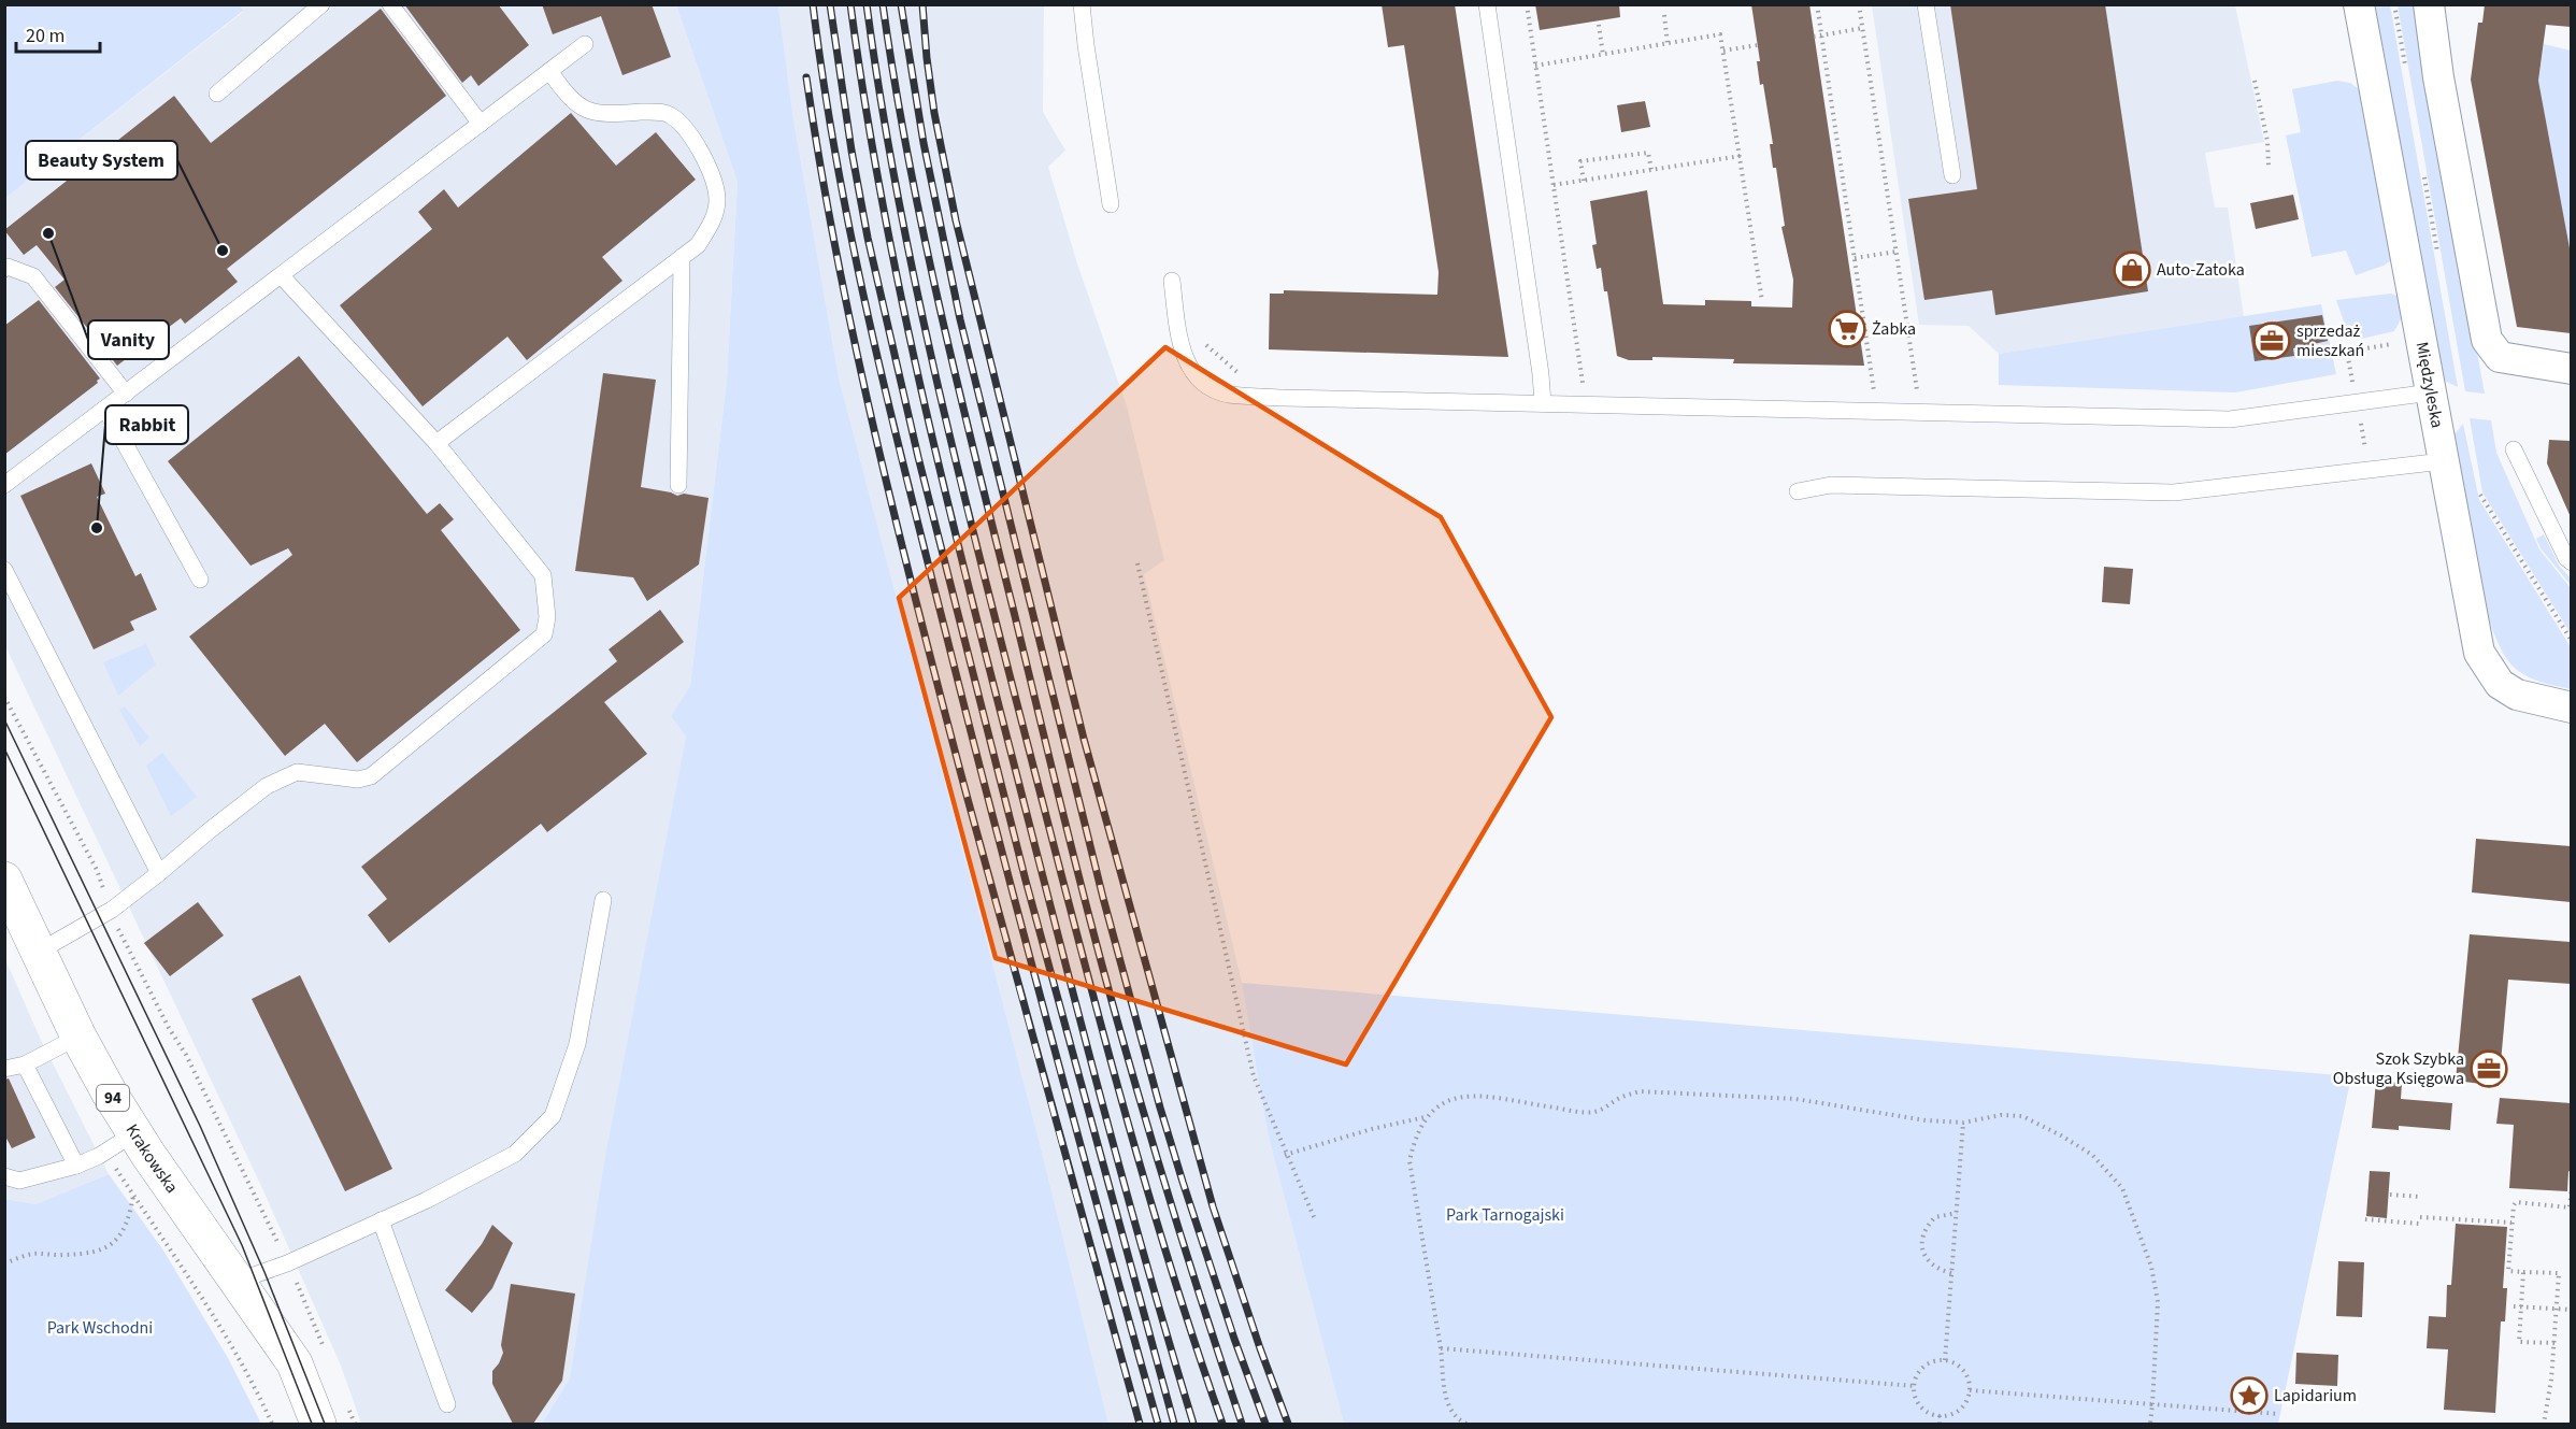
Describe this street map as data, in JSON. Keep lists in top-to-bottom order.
{
  "streets": {
    "main road": ["94", "Krakowska"],
    "street": ["Międzyleska"]
  },
  "parks": ["Park Tarnogajski", "Park Wschodni"],
  "places": {
    "other": ["Vanity", "Beauty System", "Rabbit"],
    "shop": ["Auto-Zatoka"],
    "supermarket": ["Żabka"],
    "office": ["sprzedaż mieszkań", "Szok Szybka Obsługa Księgowa"],
    "place": ["Lapidarium"]
  },
  "scale_bar": "20 m"
}
